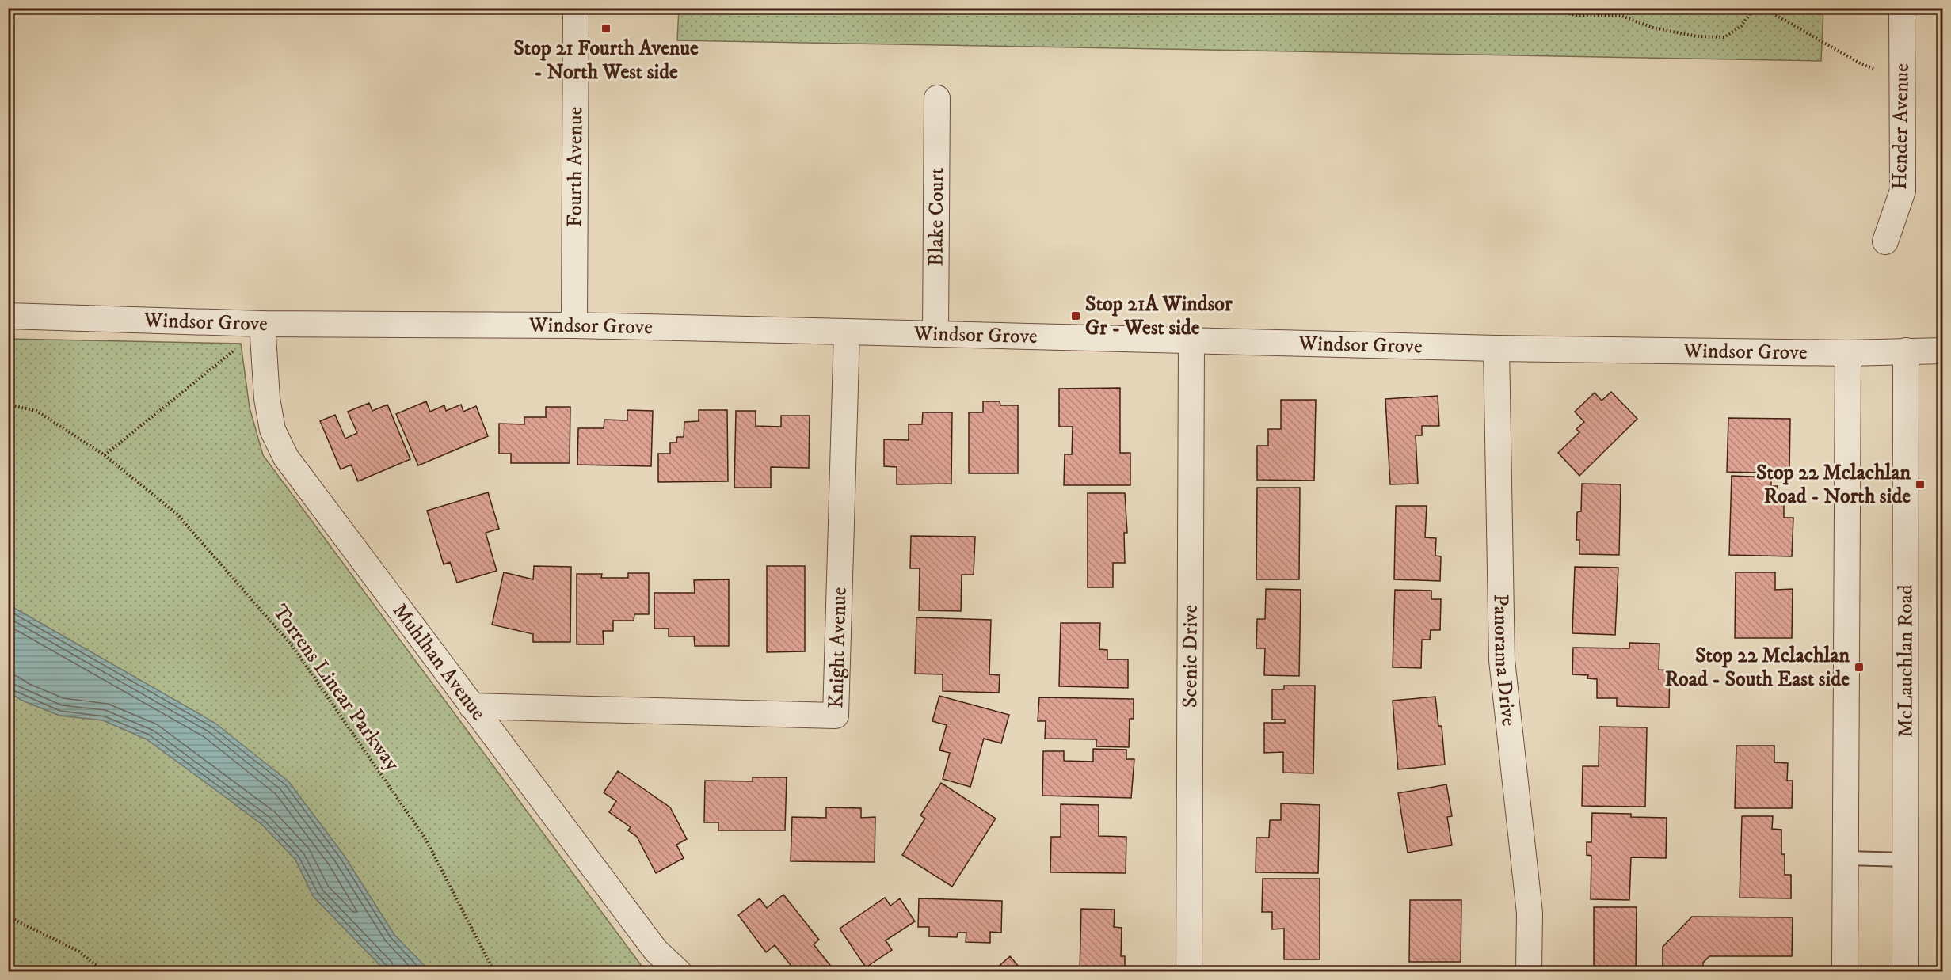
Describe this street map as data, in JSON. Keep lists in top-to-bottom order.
{
  "streets": {
    "street": [
      "Hender Avenue",
      "Fourth Avenue",
      "Blake Court",
      "Windsor Grove",
      "Knight Avenue",
      "Scenic Drive",
      "Panorama Drive",
      "McLauchlan Road",
      "Muhlhan Avenue"
    ],
    "path": ["Torrens Linear Parkway"]
  },
  "crossings": [
    ["Fourth Avenue", "Windsor Grove"],
    ["Blake Court", "Windsor Grove"],
    ["Windsor Grove", "Knight Avenue"],
    ["Windsor Grove", "Scenic Drive"],
    ["Windsor Grove", "Panorama Drive"],
    ["Windsor Grove", "McLauchlan Road"],
    ["Windsor Grove", "Muhlhan Avenue"],
    ["Knight Avenue", "Muhlhan Avenue"]
  ],
  "places": {
    "transit": [
      "Stop 21 Fourth Avenue - North West side",
      "Stop 21A Windsor Gr - West side",
      "Stop 22 Mclachlan Road - North side",
      "Stop 22 Mclachlan Road - South East side"
    ]
  }
}
